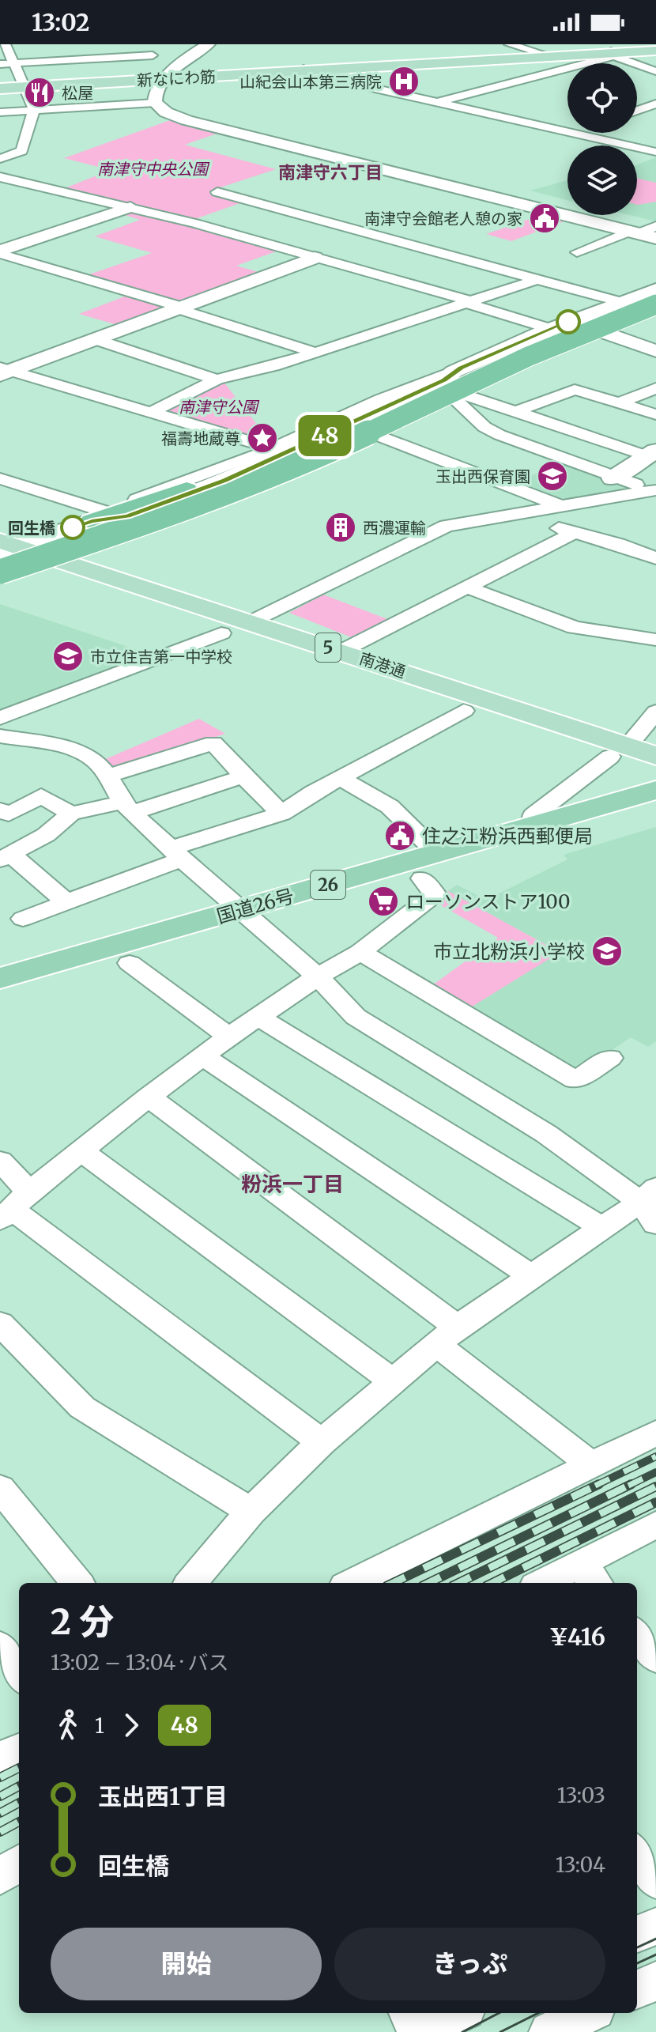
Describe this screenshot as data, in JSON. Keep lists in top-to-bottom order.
{
  "streets": {
    "highway": ["26", "国道26号"],
    "main road": ["新なにわ筋", "5", "南港通"]
  },
  "districts": ["南津守六丁目", "粉浜一丁目"],
  "parks": ["南津守中央公園", "南津守公園"],
  "places": {
    "hospital": ["山紀会山本第三病院"],
    "restaurant": ["松屋"],
    "public building": ["南津守会館老人憩の家", "住之江粉浜西郵便局"],
    "place": ["福壽地蔵尊"],
    "school or university": ["玉出西保育園", "市立住吉第一中学校", "市立北粉浜小学校"],
    "other": ["回生橋"],
    "building": ["西濃運輸"],
    "supermarket": ["ローソンストア100"]
  },
  "lines": ["bus line 48"],
  "page": {
    "status": "13:02",
    "on_map": "48",
    "heading": ["2 分", "13:02 – 13:04 · バス", "¥416"],
    "legs": ["1", "48"],
    "list": [
      {
        "name": "玉出西1丁目",
        "value": "13:03"
      },
      {
        "name": "回生橋",
        "value": "13:04"
      }
    ],
    "buttons": ["開始", "きっぷ"]
  }
}
